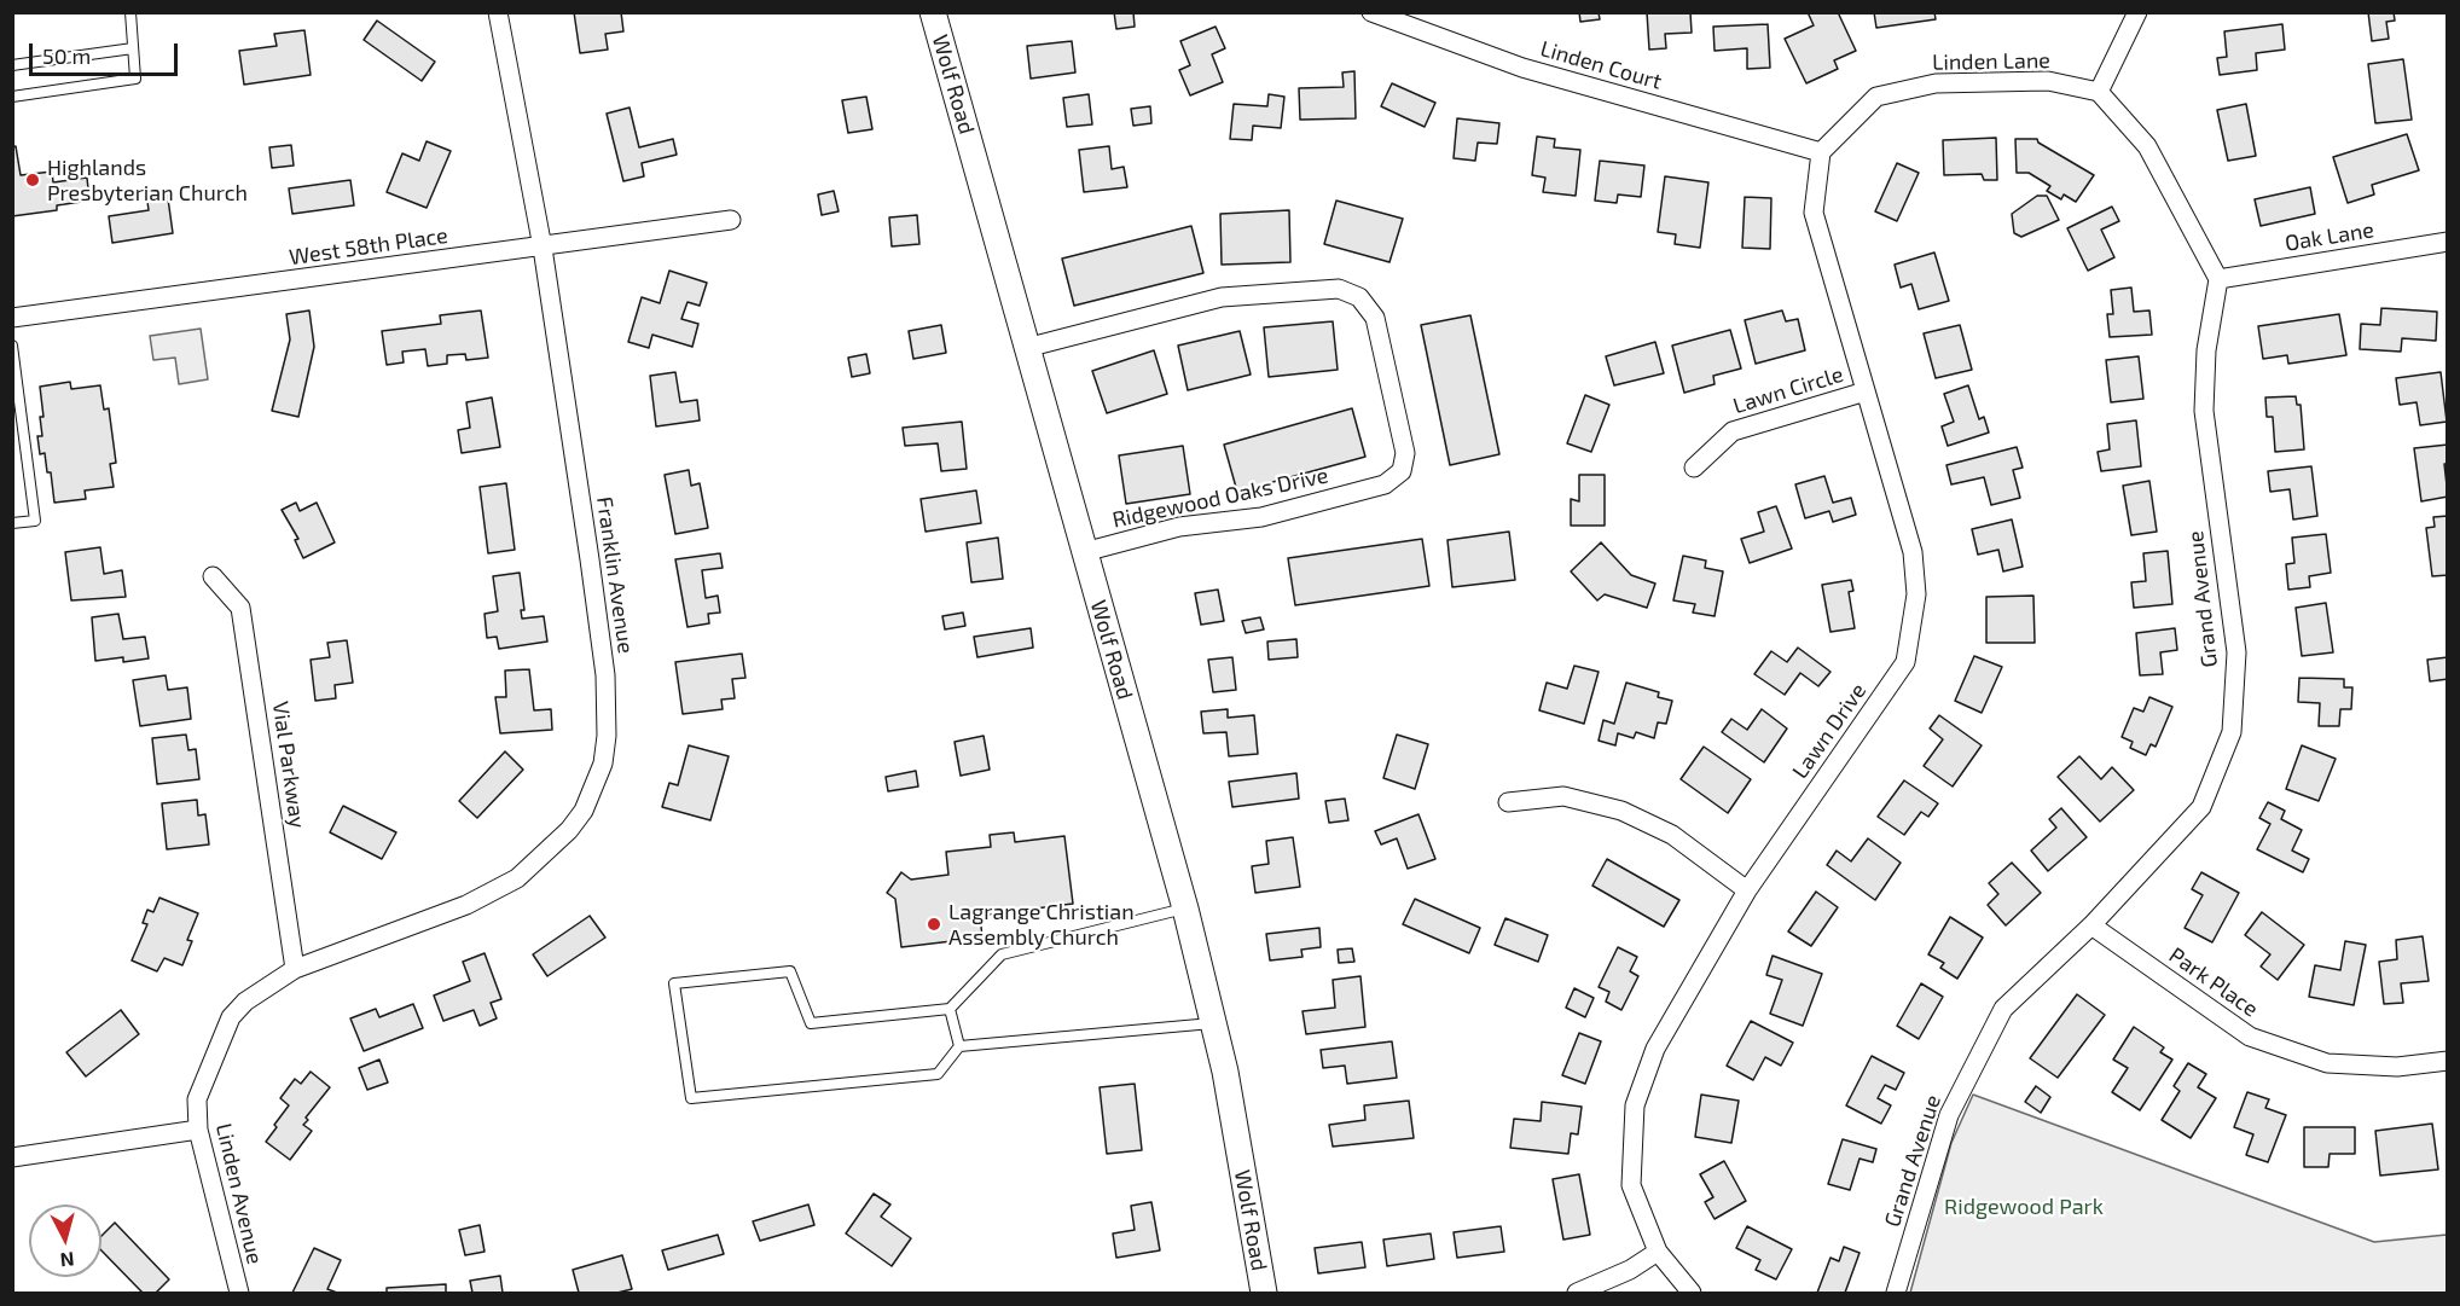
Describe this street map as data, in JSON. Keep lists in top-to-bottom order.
{
  "streets": {
    "main road": ["Wolf Road"],
    "street": [
      "Linden Lane",
      "Linden Court",
      "Oak Lane",
      "West 58th Place",
      "Lawn Circle",
      "Ridgewood Oaks Drive",
      "Franklin Avenue",
      "Grand Avenue",
      "Lawn Drive",
      "Vial Parkway",
      "Park Place",
      "Linden Avenue"
    ]
  },
  "crossings": [
    ["Linden Lane", "Linden Court"],
    ["Linden Lane", "Lawn Drive"],
    ["Linden Court", "Lawn Drive"],
    ["Wolf Road", "Ridgewood Oaks Drive"],
    ["Oak Lane", "Grand Avenue"],
    ["West 58th Place", "Franklin Avenue"],
    ["Lawn Circle", "Lawn Drive"],
    ["Franklin Avenue", "Vial Parkway"],
    ["Franklin Avenue", "Linden Avenue"],
    ["Grand Avenue", "Park Place"],
    ["Vial Parkway", "Linden Avenue"]
  ],
  "parks": ["Ridgewood Park"],
  "places": ["Highlands Presbyterian Church", "Lagrange Christian Assembly Church"],
  "scale_bar": "50 m",
  "north": "bottom"
}
